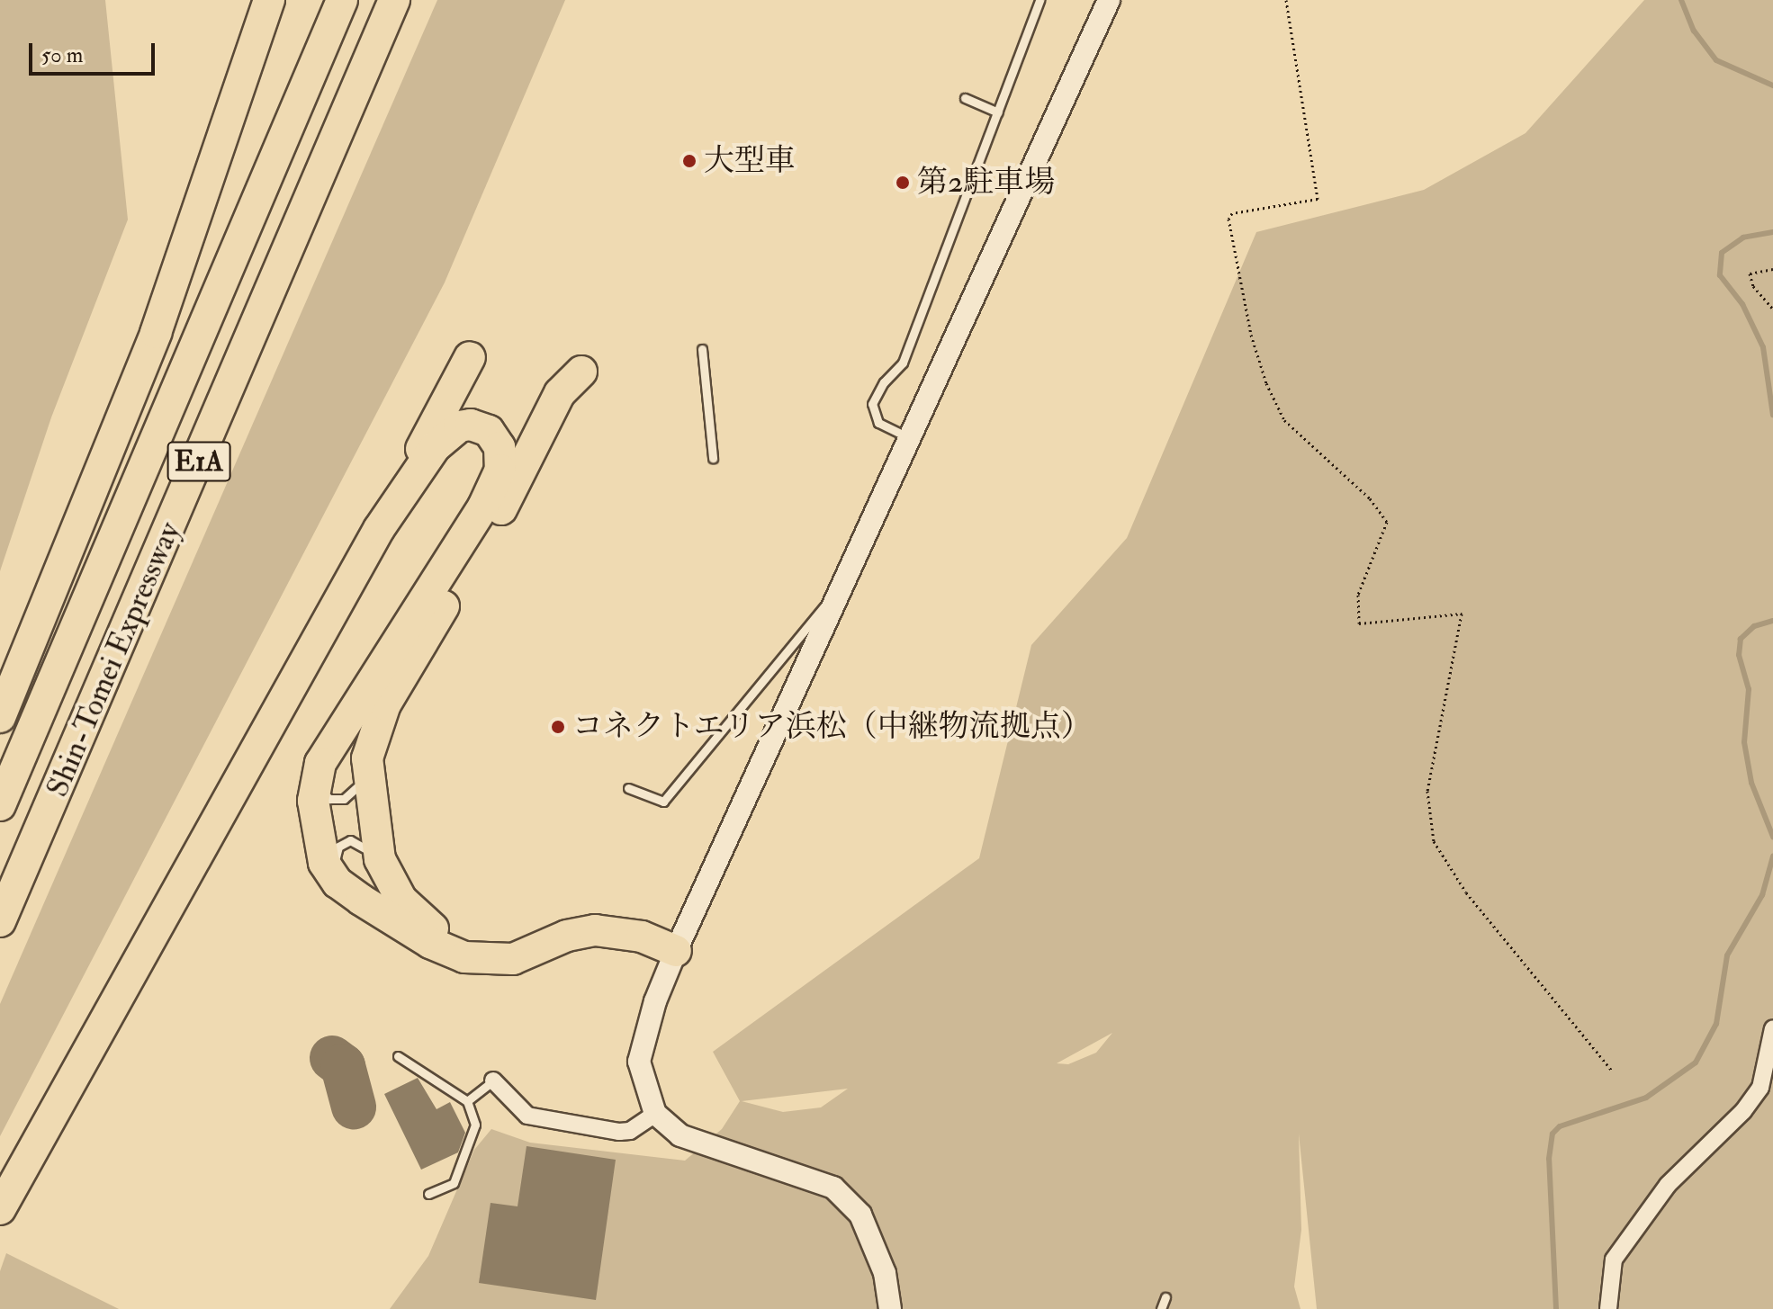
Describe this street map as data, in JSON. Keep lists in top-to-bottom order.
{
  "streets": {
    "highway": ["E1A", "Shin-Tomei Expressway"]
  },
  "places": ["大型車", "第2駐車場", "コネクトエリア浜松（中継物流拠点）"],
  "scale_bar": "50 m"
}
